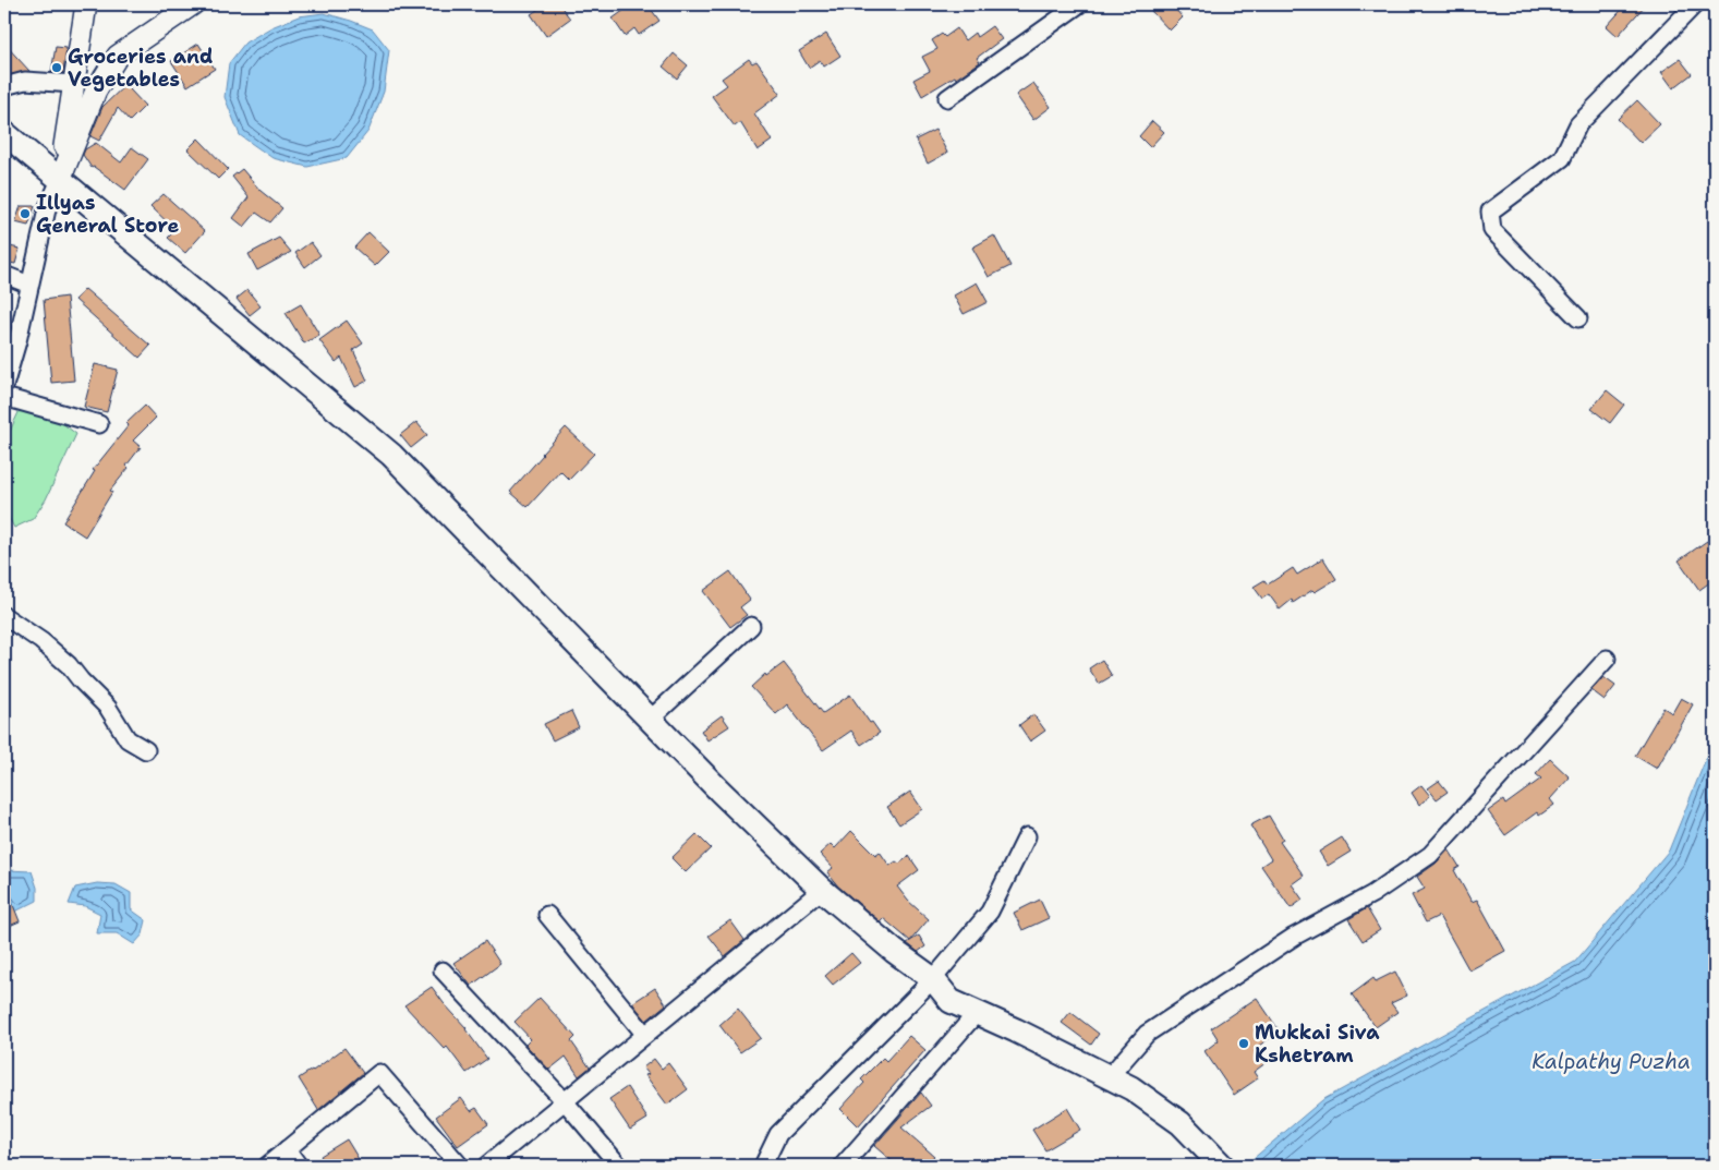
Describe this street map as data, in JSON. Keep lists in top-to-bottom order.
{
  "water": ["Kalpathy Puzha"],
  "places": ["Groceries and Vegetables", "Illyas General Store", "Mukkai Siva Kshetram"]
}
